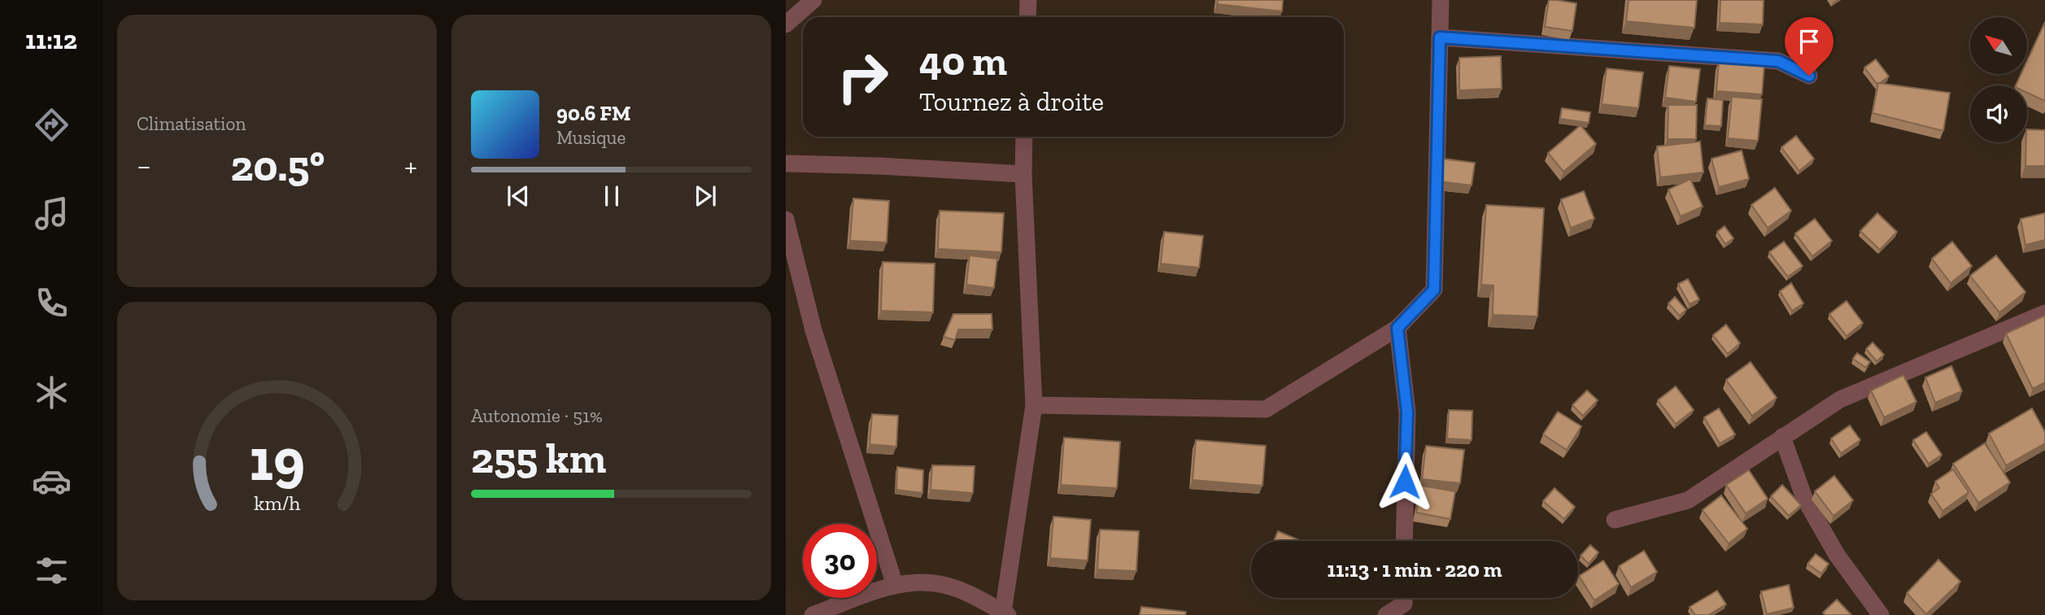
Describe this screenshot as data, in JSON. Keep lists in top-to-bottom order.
{
  "north": "top left",
  "page": {
    "tabs": "11:12",
    "tile": [
      "Climatisation",
      ["Autonomie · 51%", "255 km"]
    ],
    "turn": ["40 m", "Tournez à droite"],
    "song": ["90.6 FM", "Musique"],
    "heat": ["−", "20.5°", "+"],
    "limit": "30",
    "trip": "11:13 · 1 min · 220 m",
    "gauge": ["19", "km/h"]
  }
}
